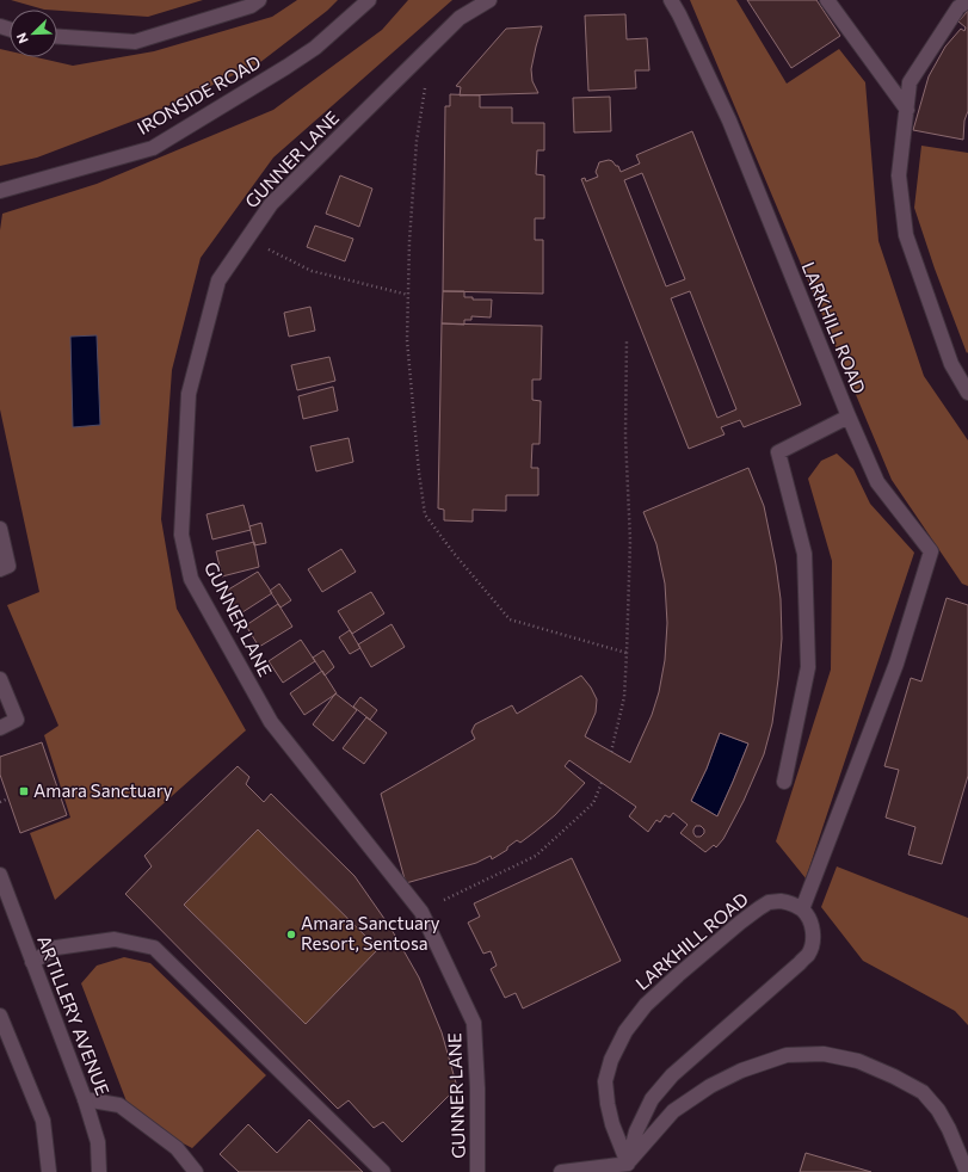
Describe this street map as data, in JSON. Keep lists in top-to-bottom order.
{
  "streets": {
    "street": [
      "IRONSIDE ROAD",
      "GUNNER LANE",
      "LARKHILL ROAD",
      "ARTILLERY AVENUE"
    ]
  },
  "places": {
    "transit": ["Amara Sanctuary"],
    "other": ["Amara Sanctuary Resort, Sentosa"]
  },
  "north": "bottom left"
}
